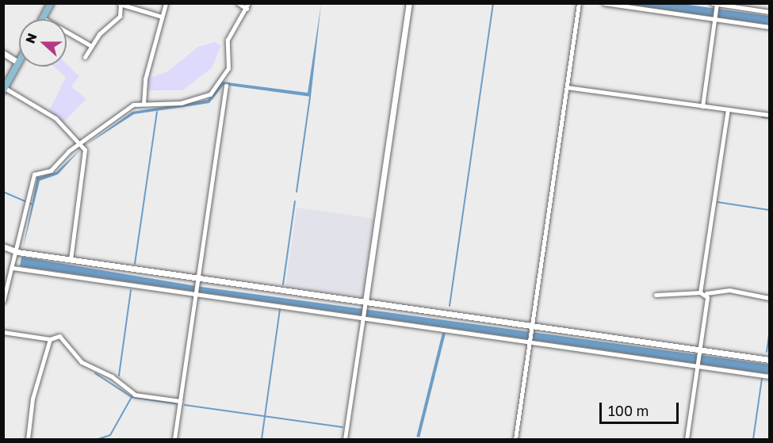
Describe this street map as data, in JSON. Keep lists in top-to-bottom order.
{
  "scale_bar": "100 m",
  "north": "left"
}
